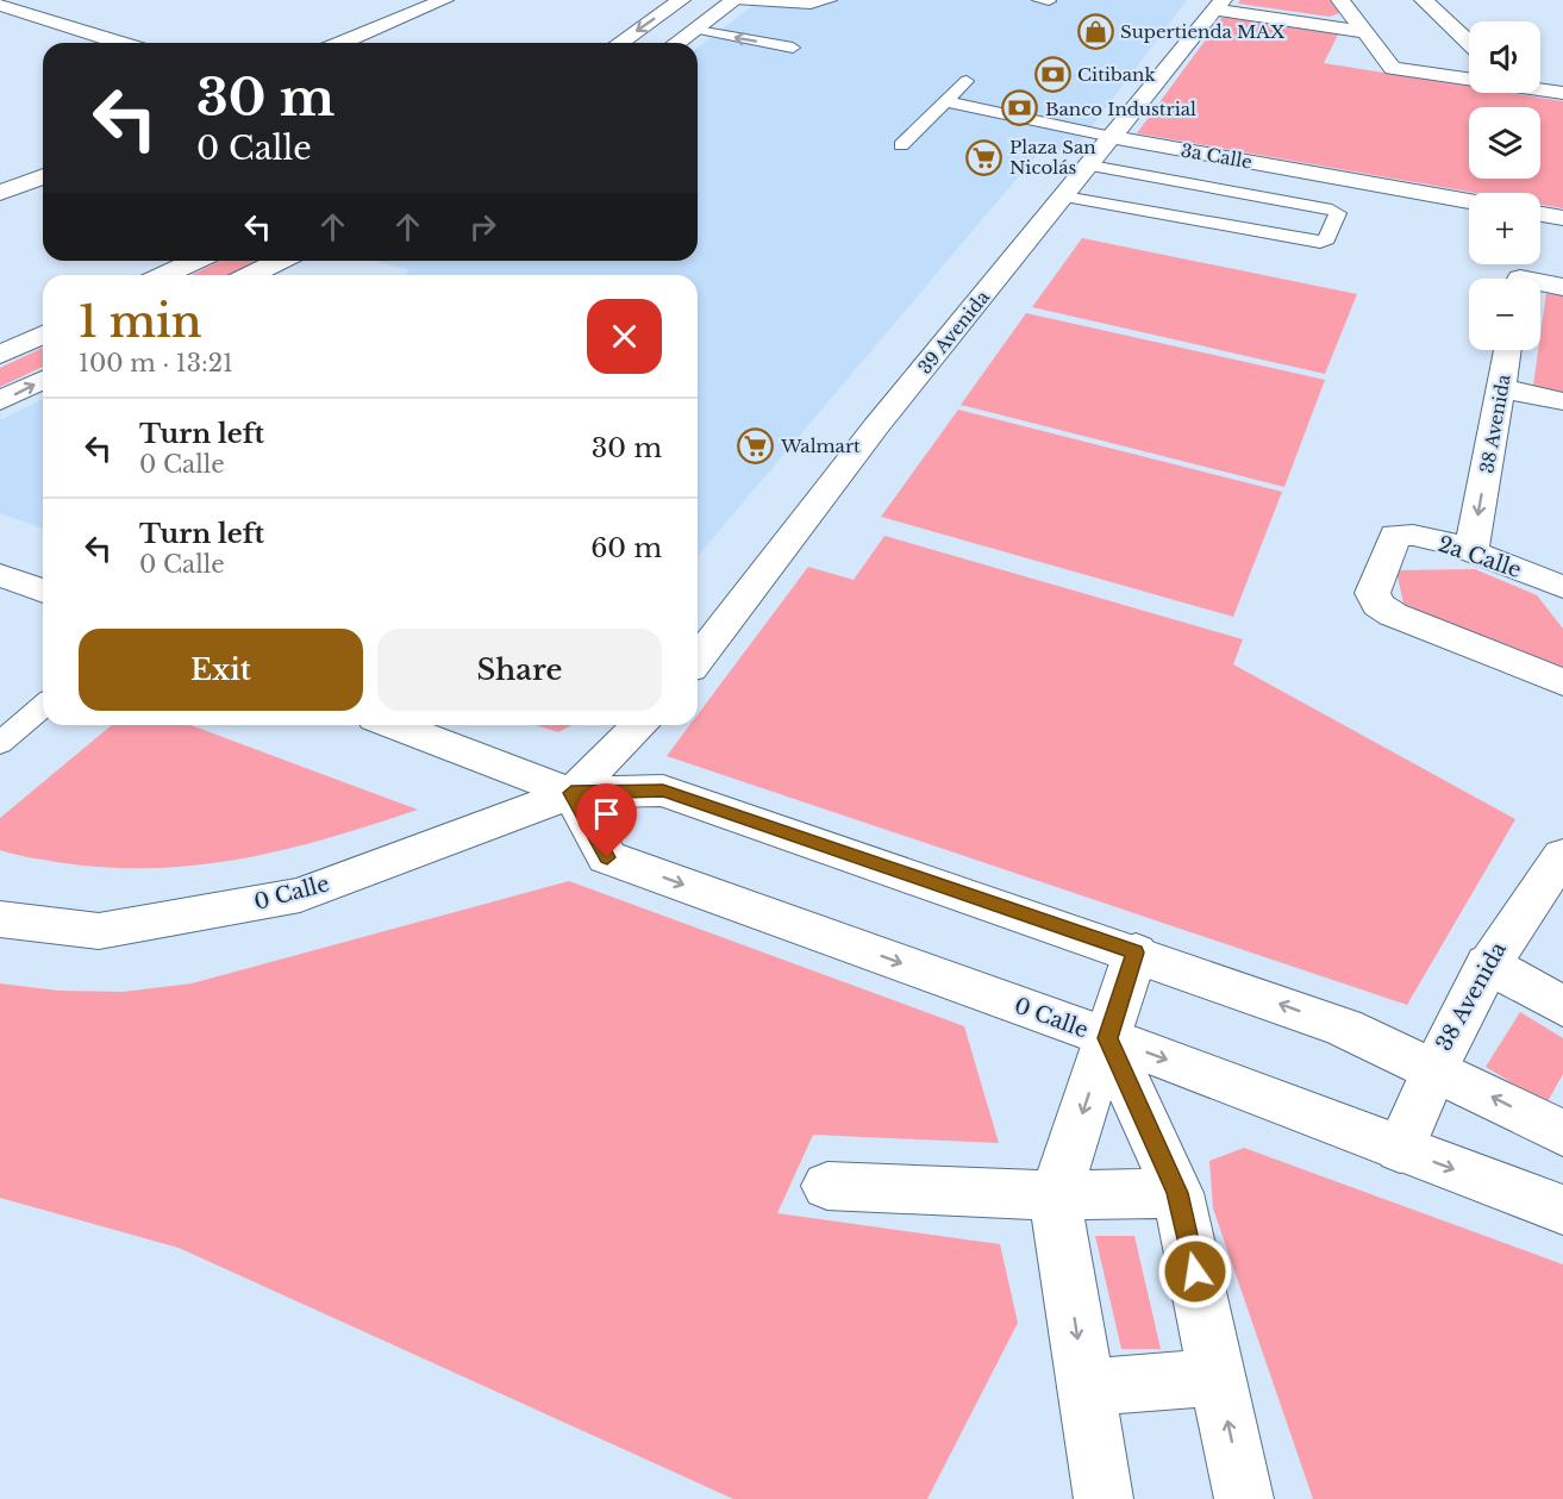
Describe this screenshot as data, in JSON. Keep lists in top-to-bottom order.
{
  "streets": {
    "street": [
      "3a Calle",
      "39 Avenida",
      "38 Avenida",
      "2a Calle",
      "0 Calle"
    ]
  },
  "crossings": [
    ["3a Calle", "39 Avenida"],
    ["38 Avenida", "2a Calle"],
    ["38 Avenida", "0 Calle"]
  ],
  "places": {
    "shop": ["Supertienda MAX"],
    "bank": ["Citibank", "Banco Industrial"],
    "supermarket": ["Plaza San Nicolás", "Walmart"]
  },
  "page": {
    "map_buttons": ["+", "−"],
    "turn": ["30 m", "0 Calle"],
    "heading": ["1 min", "100 m · 13:21"],
    "list": [
      {
        "name": "Turn left",
        "note": "0 Calle",
        "value": "30 m"
      },
      {
        "name": "Turn left",
        "note": "0 Calle",
        "value": "60 m"
      }
    ],
    "buttons": ["Exit", "Share"]
  }
}
